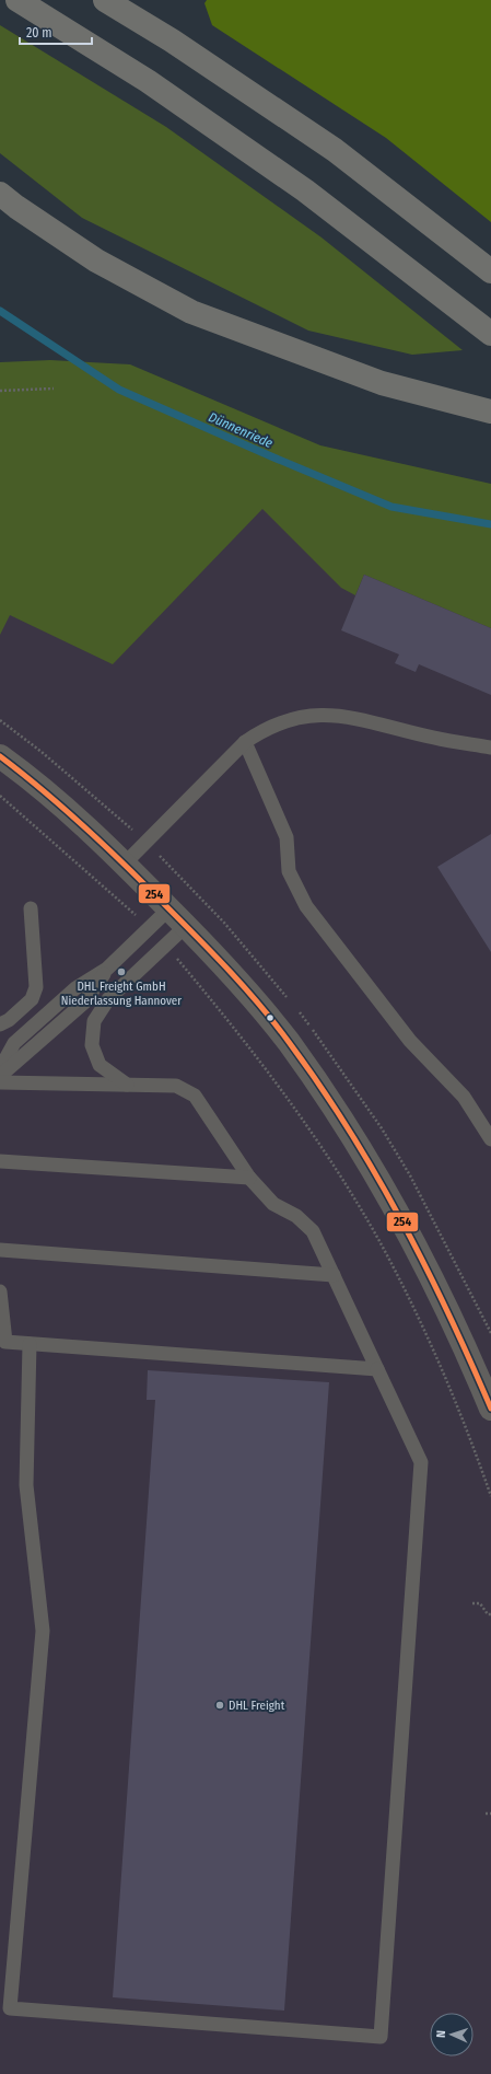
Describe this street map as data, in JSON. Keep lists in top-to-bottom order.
{
  "water": ["Dünnenriede"],
  "places": ["DHL Freight GmbH Niederlassung Hannover", "DHL Freight"],
  "lines": ["transit line 254"],
  "scale_bar": "20 m",
  "north": "left"
}
